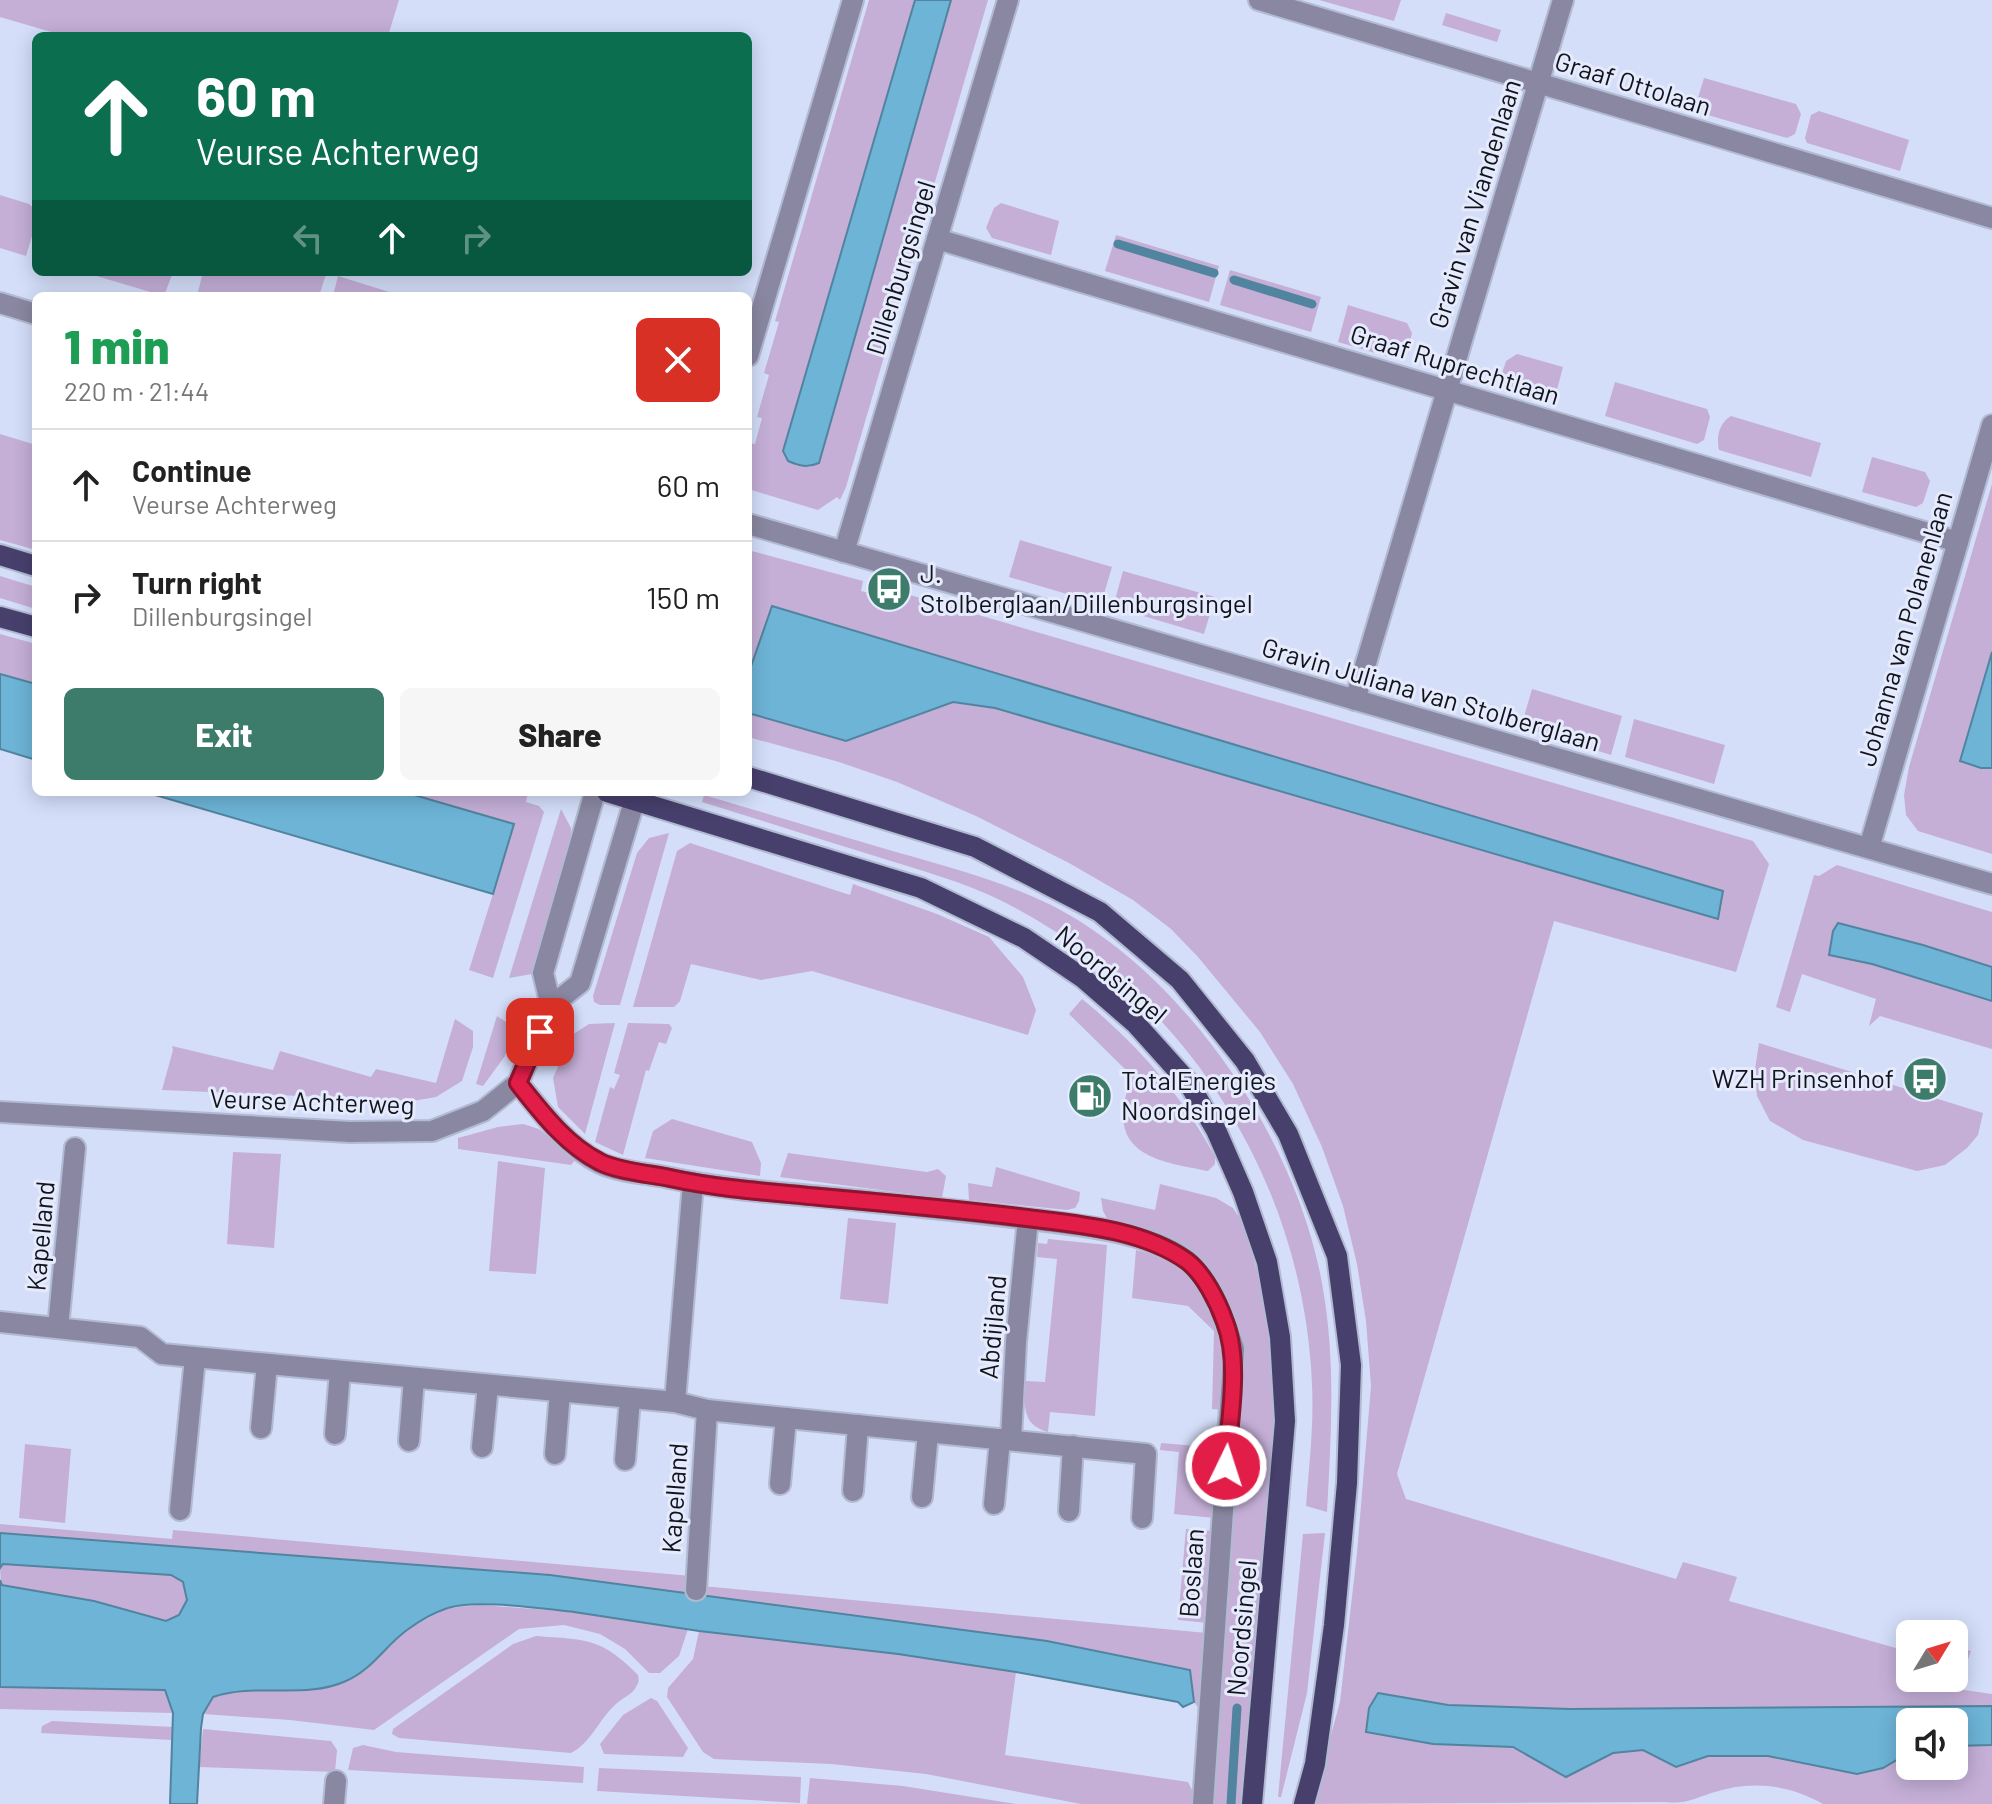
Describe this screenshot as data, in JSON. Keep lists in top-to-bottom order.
{
  "streets": {
    "main road": ["Noordsingel"],
    "street": [
      "Graaf Ottolaan",
      "Gravin van Viandenlaan",
      "Dillenburgsingel",
      "Graaf Ruprechtlaan",
      "Johanna van Polanenlaan",
      "Gravin Juliana van Stolberglaan",
      "Veurse Achterweg",
      "Kapelland",
      "Abdijland",
      "Boslaan"
    ]
  },
  "crossings": [
    ["Graaf Ottolaan", "Gravin van Viandenlaan"],
    ["Gravin van Viandenlaan", "Graaf Ruprechtlaan"],
    ["Gravin van Viandenlaan", "Gravin Juliana van Stolberglaan"],
    ["Dillenburgsingel", "Graaf Ruprechtlaan"],
    ["Dillenburgsingel", "Gravin Juliana van Stolberglaan"],
    ["Graaf Ruprechtlaan", "Johanna van Polanenlaan"],
    ["Johanna van Polanenlaan", "Gravin Juliana van Stolberglaan"],
    ["Abdijland", "Boslaan"]
  ],
  "places": {
    "bus stop": ["J. Stolberglaan/Dillenburgsingel", "WZH Prinsenhof"],
    "fuel station": ["TotalEnergies Noordsingel"]
  },
  "north": "top right",
  "page": {
    "turn": ["60 m", "Veurse Achterweg"],
    "heading": ["1 min", "220 m · 21:44"],
    "list": [
      {
        "name": "Continue",
        "note": "Veurse Achterweg",
        "value": "60 m"
      },
      {
        "name": "Turn right",
        "note": "Dillenburgsingel",
        "value": "150 m"
      }
    ],
    "buttons": ["Exit", "Share"]
  }
}
